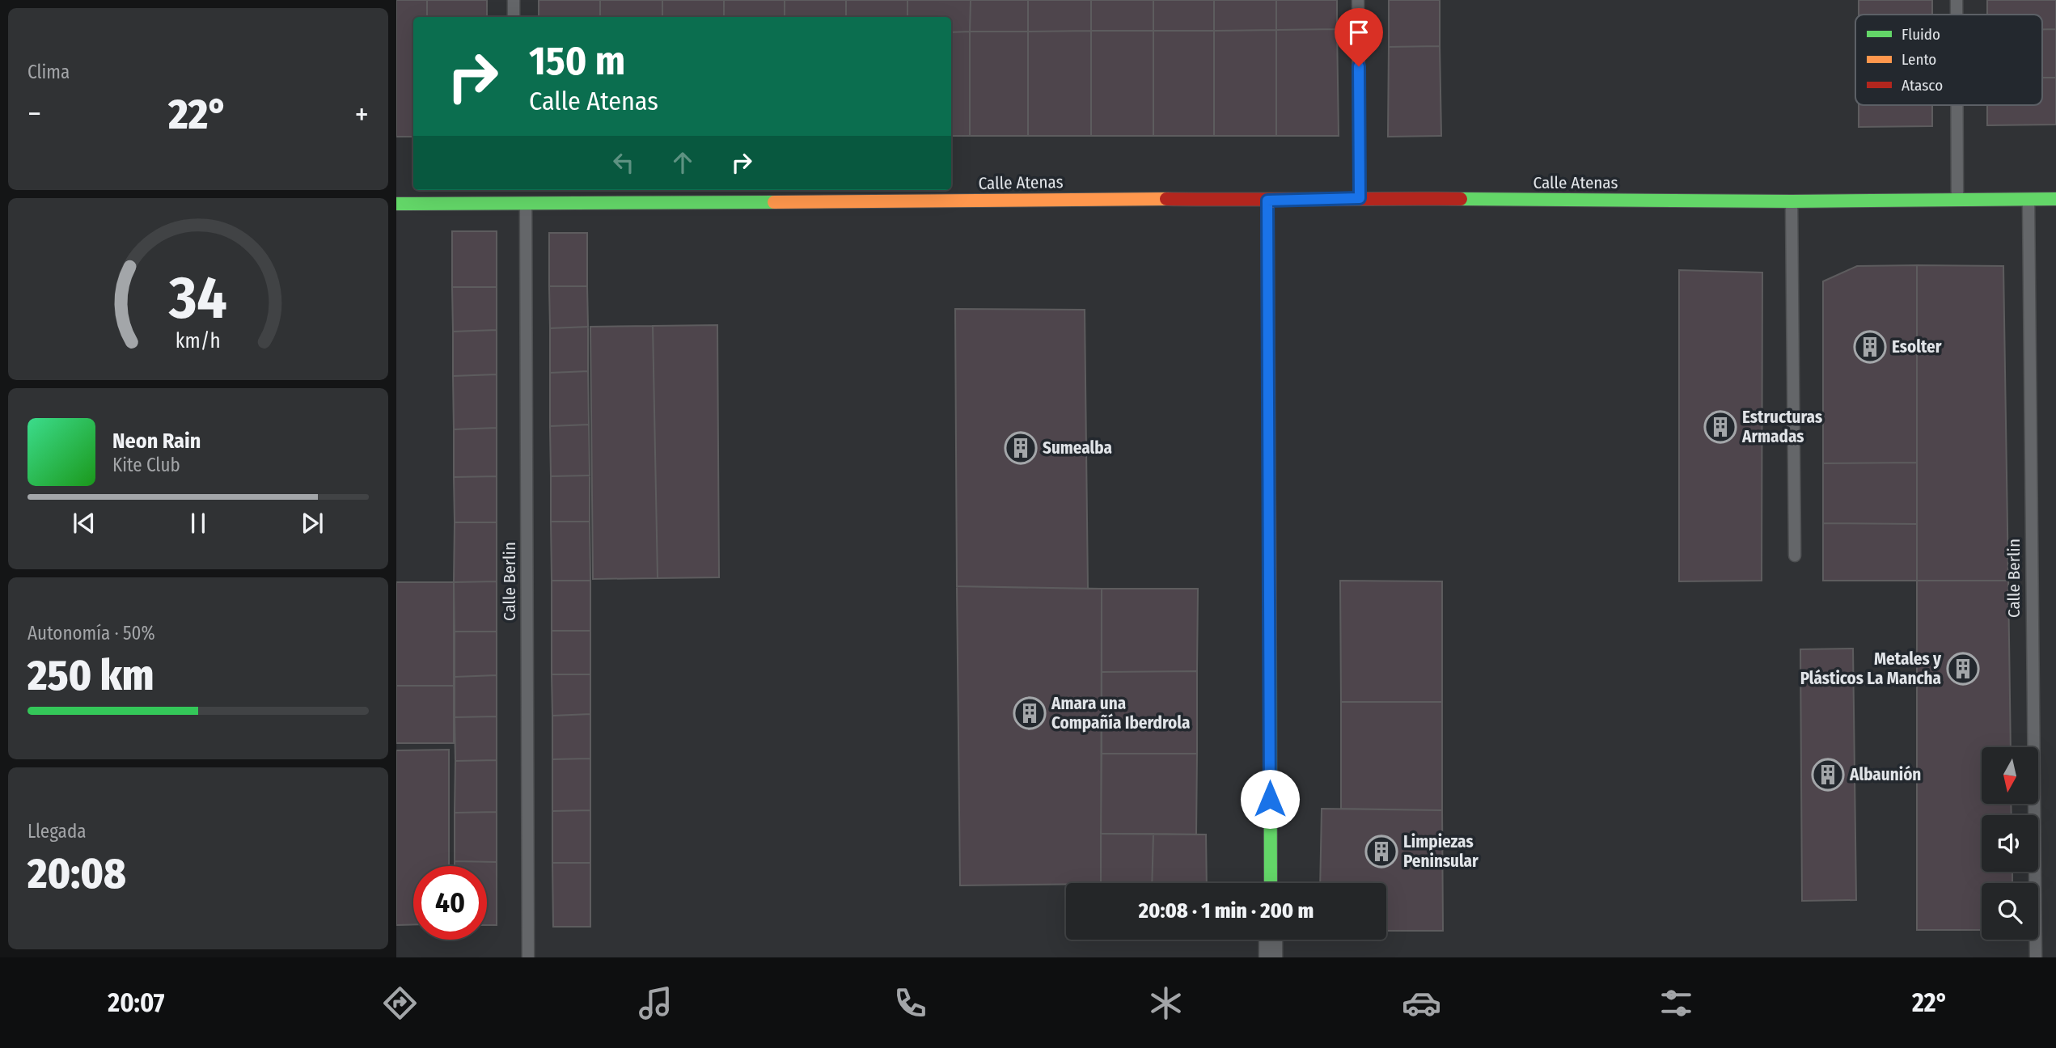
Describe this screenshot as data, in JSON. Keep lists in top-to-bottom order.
{
  "streets": {
    "street": ["Calle Atenas"],
    "lane": ["Calle Berlin"]
  },
  "crossings": [
    ["Calle Atenas", "Calle Berlin"]
  ],
  "places": {
    "building": [
      "Esolter",
      "Estructuras Armadas",
      "Sumealba",
      "Metales y Plásticos La Mancha",
      "Amara una Compañía Iberdrola",
      "Albaunión",
      "Limpiezas Peninsular"
    ]
  },
  "legend": ["Fluido", "Lento", "Atasco"],
  "north": "bottom",
  "page": {
    "tile": [
      "Clima",
      ["Autonomía · 50%", "250 km"],
      ["Llegada", "20:08"]
    ],
    "turn": ["150 m", "Calle Atenas"],
    "heat": ["−", "22°", "+"],
    "song": ["Neon Rain", "Kite Club"],
    "limit": "40",
    "trip": "20:08 · 1 min · 200 m",
    "tabs": ["20:07", "22°"],
    "gauge": ["34", "km/h"]
  }
}
